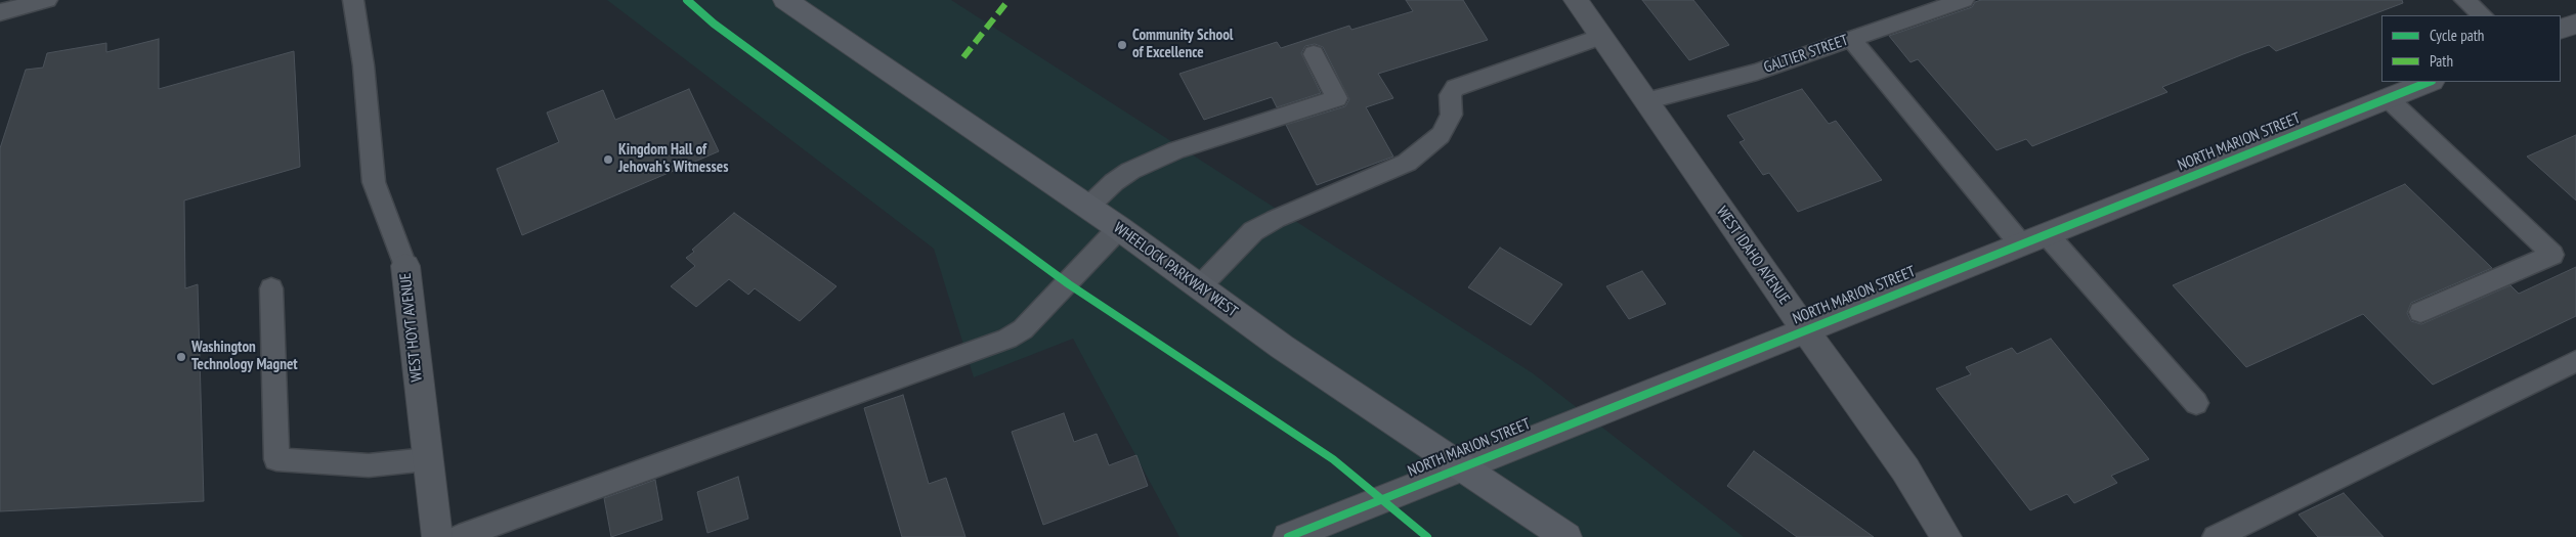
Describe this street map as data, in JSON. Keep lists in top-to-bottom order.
{
  "streets": {
    "street": [
      "NORTH MARION STREET",
      "WEST IDAHO AVENUE",
      "WHEELOCK PARKWAY WEST",
      "WEST HOYT AVENUE"
    ],
    "lane": ["GALTIER STREET"]
  },
  "crossings": [
    ["GALTIER STREET", "WEST IDAHO AVENUE"],
    ["NORTH MARION STREET", "WEST IDAHO AVENUE"],
    ["NORTH MARION STREET", "WHEELOCK PARKWAY WEST"]
  ],
  "places": ["Community School of Excellence", "Kingdom Hall of Jehovah's Witnesses", "Washington Technology Magnet"],
  "legend": ["Cycle path", "Path"]
}
